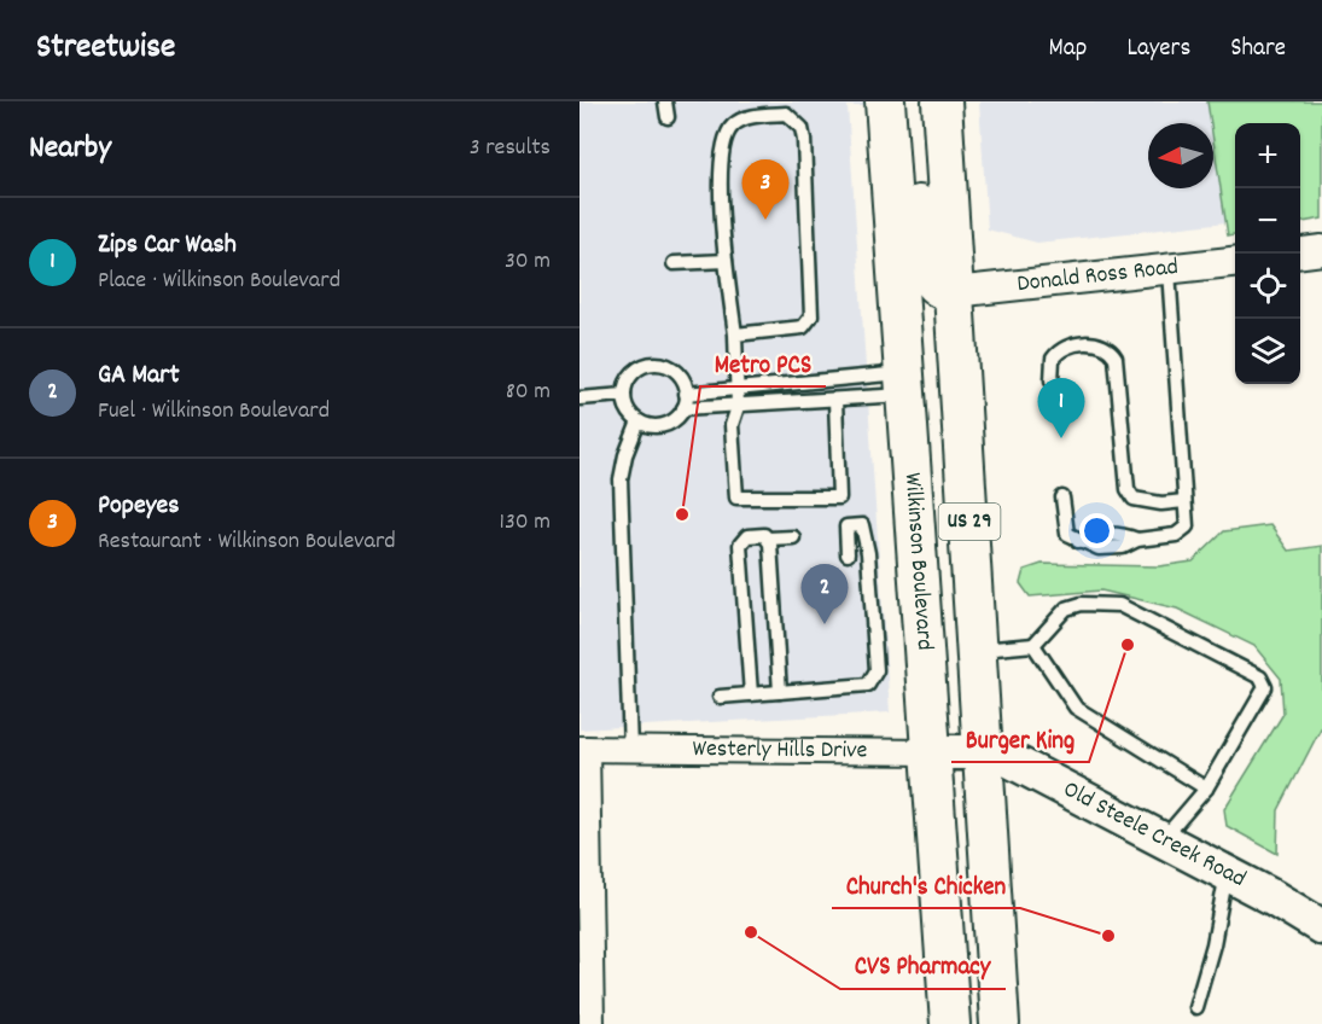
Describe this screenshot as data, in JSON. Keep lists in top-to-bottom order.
{
  "streets": {
    "main road": [
      "US 29",
      "Wilkinson Boulevard",
      "Westerly Hills Drive",
      "Old Steele Creek Road"
    ],
    "street": ["Donald Ross Road"]
  },
  "crossings": [
    ["Donald Ross Road", "US 29"],
    ["US 29", "Westerly Hills Drive"],
    ["US 29", "Old Steele Creek Road"],
    ["Wilkinson Boulevard", "Westerly Hills Drive"],
    ["Westerly Hills Drive", "Old Steele Creek Road"]
  ],
  "places": [
    "Metro PCS",
    "Burger King",
    "CVS Pharmacy",
    "Church's Chicken"
  ],
  "north": "left",
  "page": {
    "header": "Streetwise",
    "nav": ["Map", "Layers", "Share"],
    "heading": ["Nearby", "3 results"],
    "map_buttons": ["+", "−"],
    "pins": ["3", "1", "2"],
    "list": [
      {
        "mark": "1",
        "name": "Zips Car Wash",
        "note": "Place · Wilkinson Boulevard",
        "value": "30 m"
      },
      {
        "mark": "2",
        "name": "GA Mart",
        "note": "Fuel · Wilkinson Boulevard",
        "value": "80 m"
      },
      {
        "mark": "3",
        "name": "Popeyes",
        "note": "Restaurant · Wilkinson Boulevard",
        "value": "130 m"
      }
    ]
  }
}
